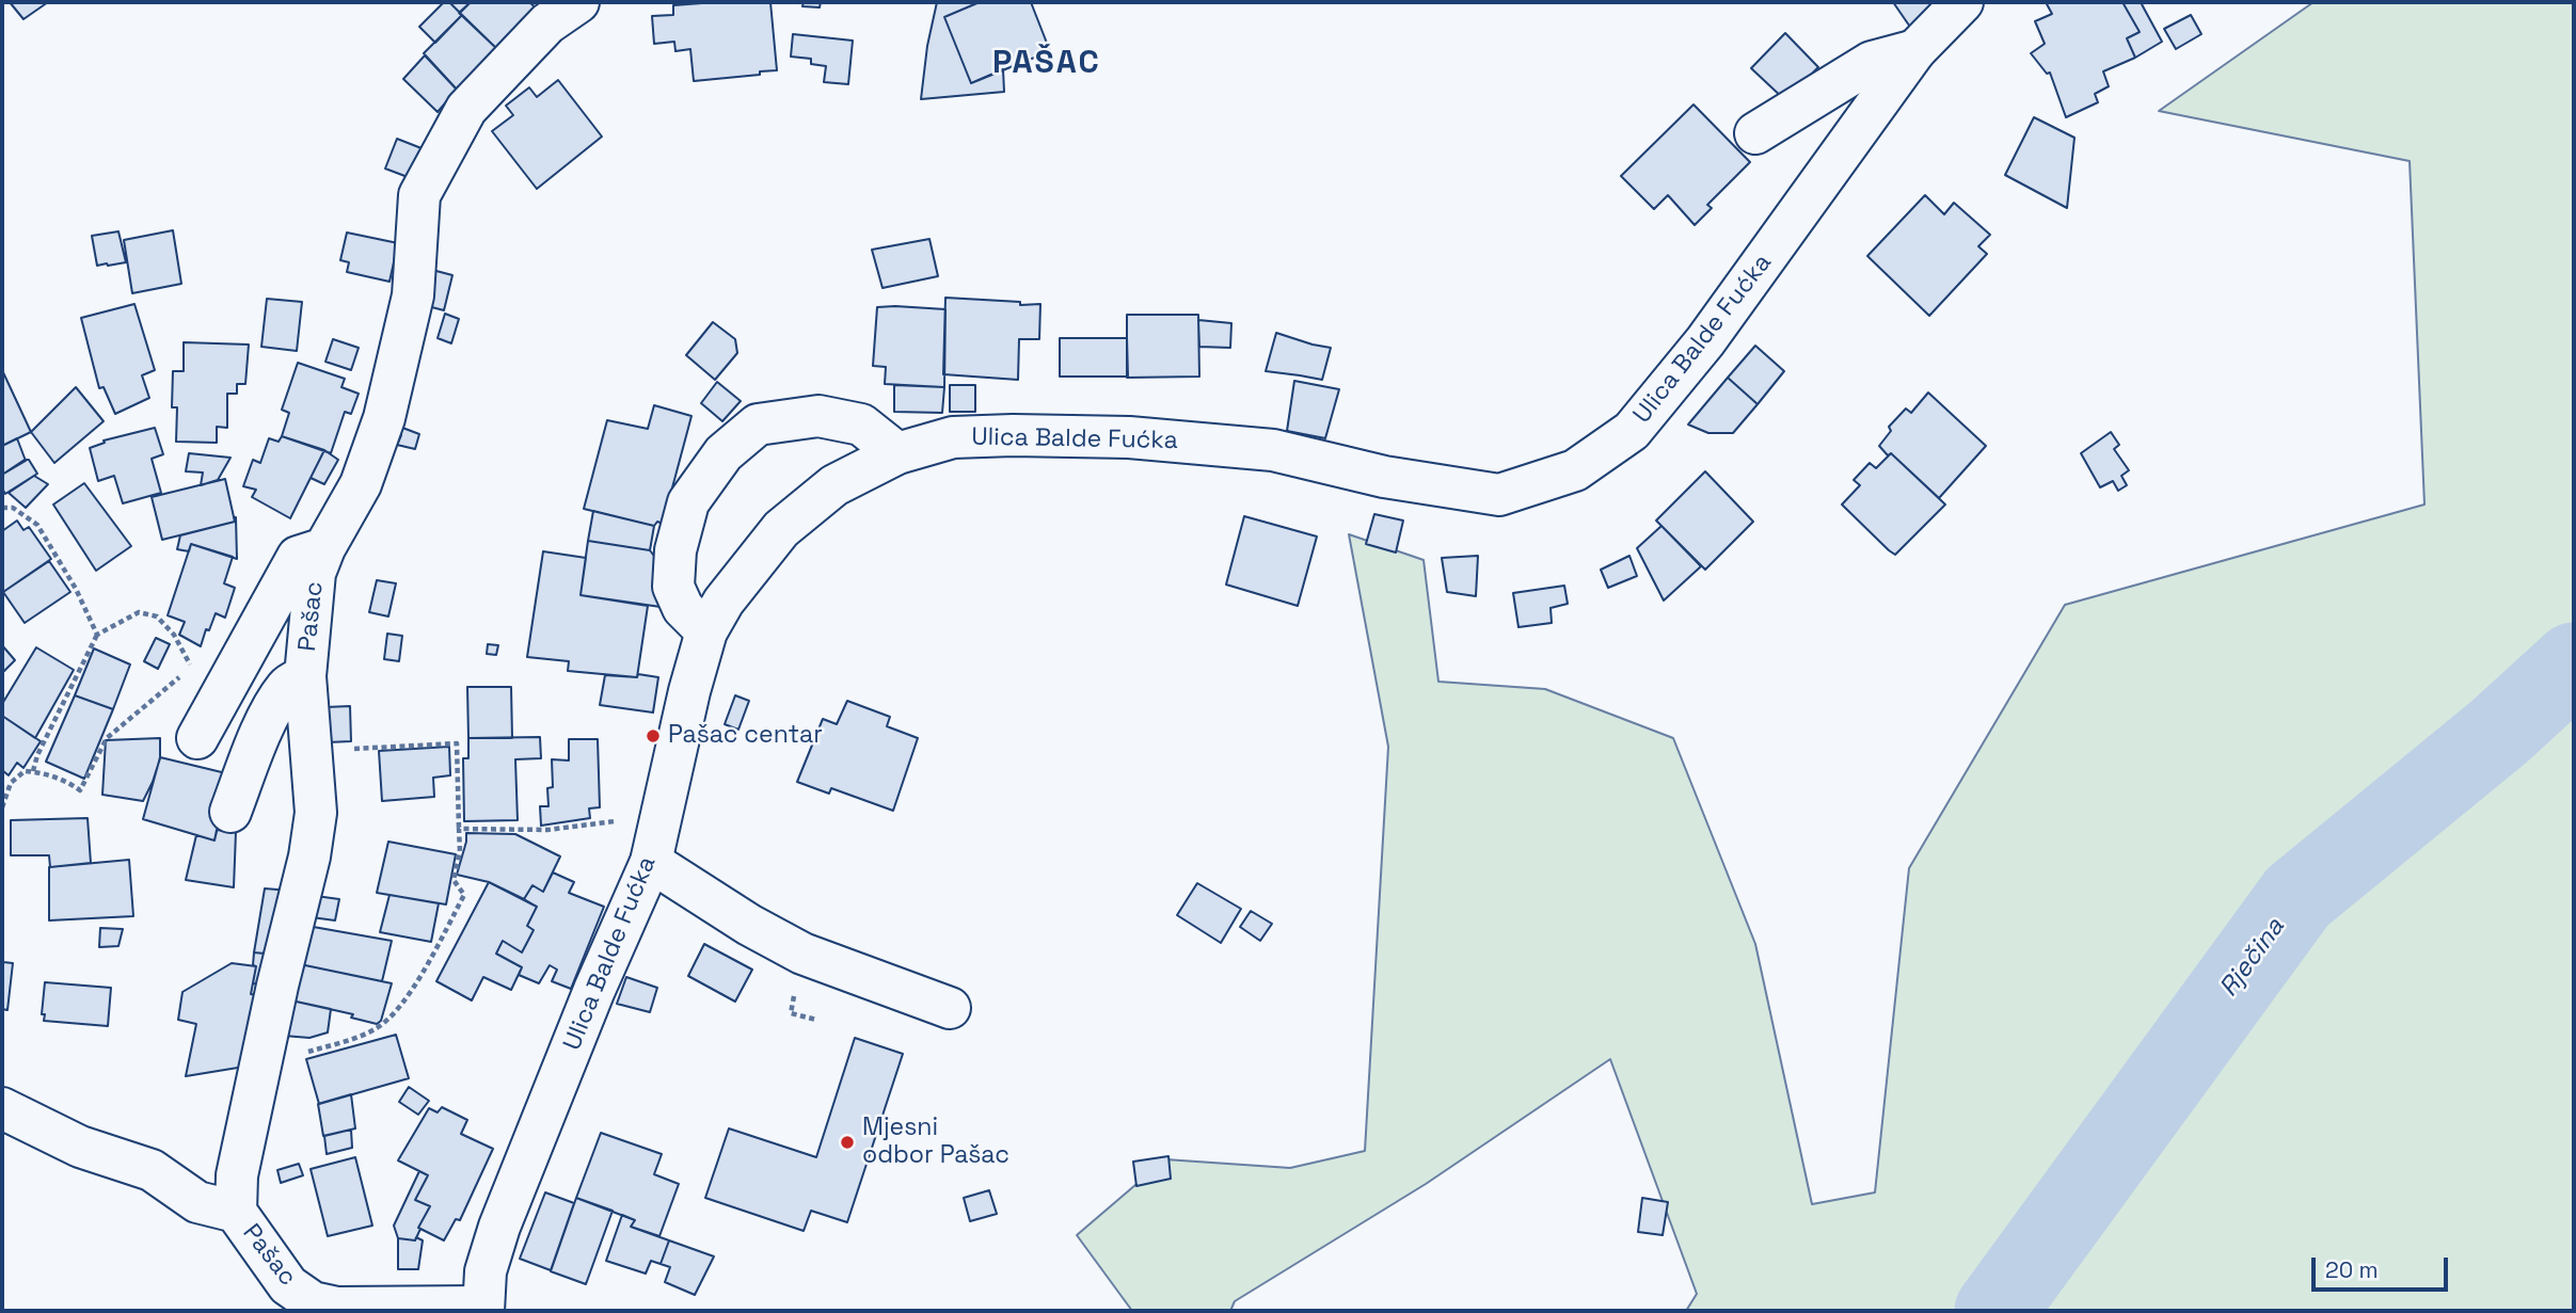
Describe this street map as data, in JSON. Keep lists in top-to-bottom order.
{
  "streets": {
    "main road": ["Ulica Balde Fućka", "Pašac"]
  },
  "crossings": [
    ["Ulica Balde Fućka", "Pašac"]
  ],
  "districts": ["PAŠAC"],
  "water": ["Rječina"],
  "places": ["Pašac centar", "Mjesni odbor Pašac"],
  "scale_bar": "20 m"
}
